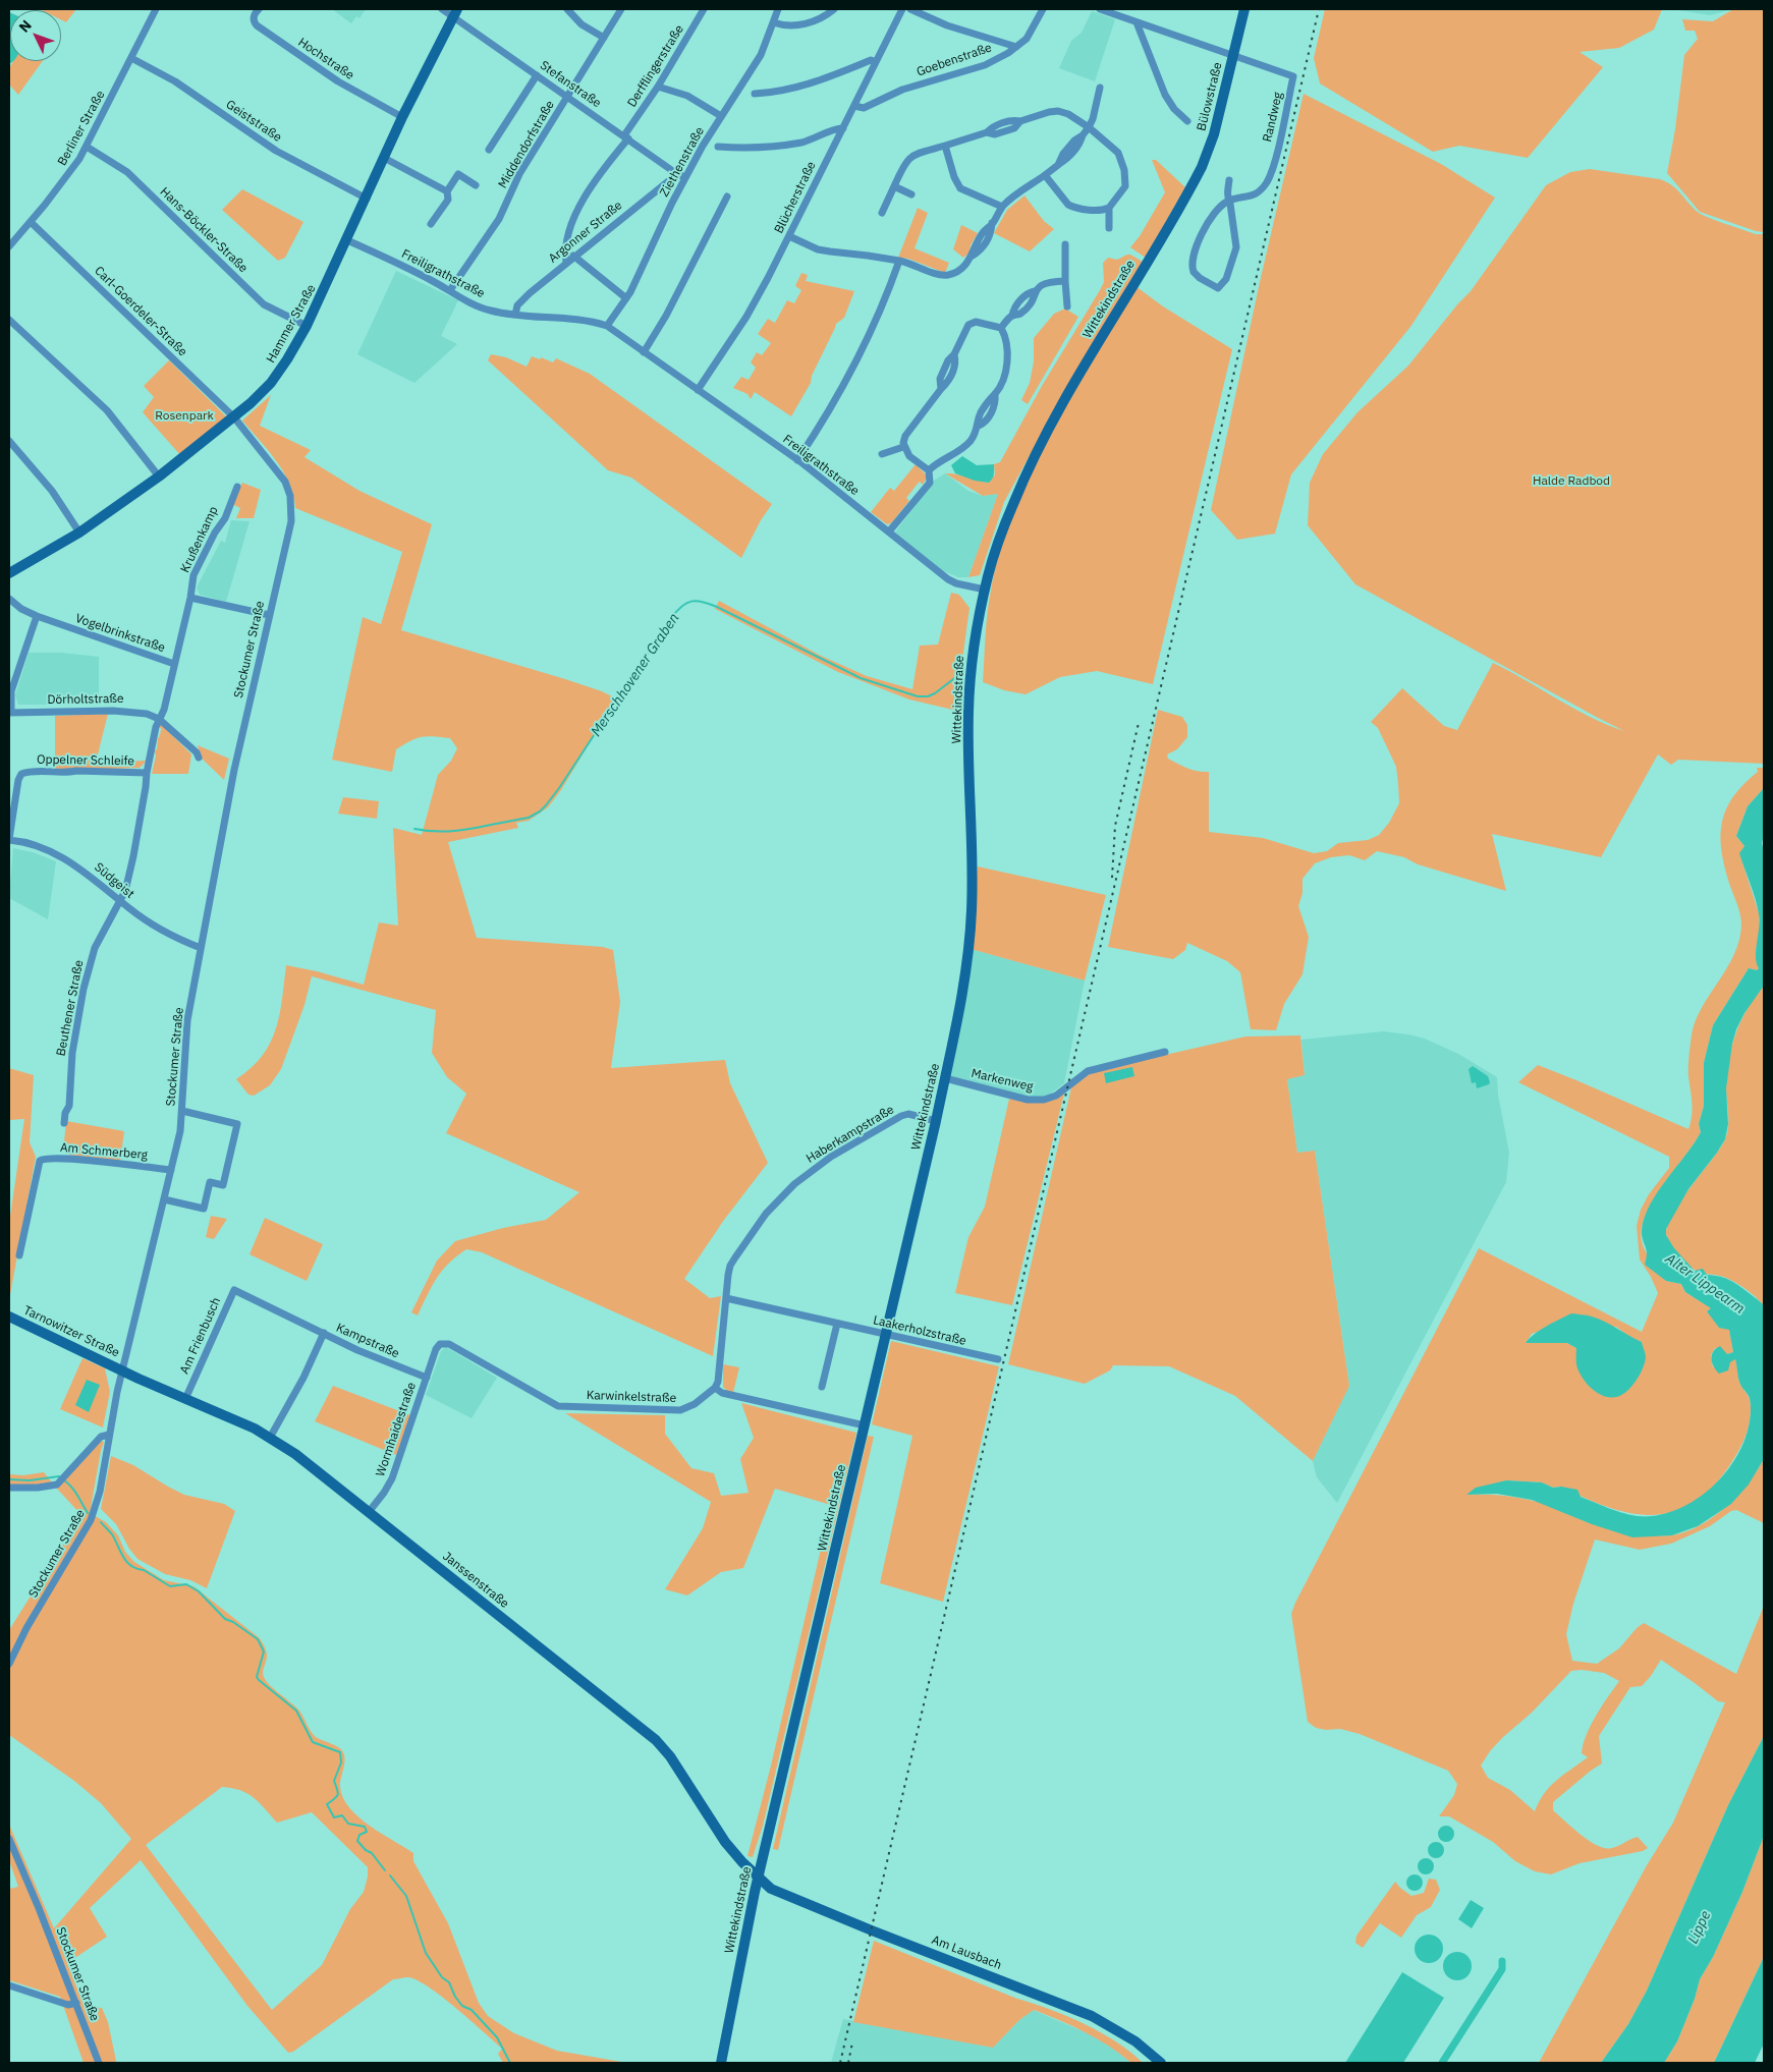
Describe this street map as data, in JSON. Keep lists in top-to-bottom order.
{
  "streets": {
    "main road": [
      "Bülowstraße",
      "Wittekindstraße",
      "Hammer Straße",
      "Tarnowitzer Straße",
      "Janssenstraße",
      "Am Lausbach"
    ],
    "street": [
      "Hochstraße",
      "Goebenstraße",
      "Derfflingerstraße",
      "Stefanstraße",
      "Randweg",
      "Geiststraße",
      "Berliner Straße",
      "Middendorfstraße",
      "Ziethenstraße",
      "Blücherstraße",
      "Hans-Böckler-Straße",
      "Argonner Straße",
      "Freiligrathstraße",
      "Carl-Goerdeler-Straße",
      "Krußenkamp",
      "Vogelbrinkstraße",
      "Stockumer Straße",
      "Dörholtstraße",
      "Oppelner Schleife",
      "Südgeist",
      "Beuthener Straße",
      "Markenweg",
      "Haberkampstraße",
      "Am Schmerberg",
      "Laakerholzstraße",
      "Am Frienbusch",
      "Kampstraße",
      "Karwinkelstraße",
      "Wormhaidestraße"
    ]
  },
  "crossings": [
    ["Hochstraße", "Hammer Straße"],
    ["Goebenstraße", "Blücherstraße"],
    ["Derfflingerstraße", "Stefanstraße"],
    ["Derfflingerstraße", "Argonner Straße"],
    ["Stefanstraße", "Middendorfstraße"],
    ["Stefanstraße", "Ziethenstraße"],
    ["Stefanstraße", "Argonner Straße"],
    ["Stefanstraße", "Hammer Straße"],
    ["Bülowstraße", "Randweg"],
    ["Bülowstraße", "Wittekindstraße"],
    ["Geiststraße", "Berliner Straße"],
    ["Geiststraße", "Hammer Straße"],
    ["Berliner Straße", "Hans-Böckler-Straße"],
    ["Berliner Straße", "Carl-Goerdeler-Straße"],
    ["Middendorfstraße", "Freiligrathstraße"],
    ["Ziethenstraße", "Freiligrathstraße"],
    ["Blücherstraße", "Freiligrathstraße"],
    ["Hans-Böckler-Straße", "Hammer Straße"],
    ["Argonner Straße", "Freiligrathstraße"],
    ["Freiligrathstraße", "Wittekindstraße"],
    ["Freiligrathstraße", "Hammer Straße"],
    ["Wittekindstraße", "Markenweg"],
    ["Wittekindstraße", "Haberkampstraße"],
    ["Wittekindstraße", "Laakerholzstraße"],
    ["Wittekindstraße", "Janssenstraße"],
    ["Wittekindstraße", "Am Lausbach"],
    ["Carl-Goerdeler-Straße", "Hammer Straße"],
    ["Carl-Goerdeler-Straße", "Stockumer Straße"],
    ["Hammer Straße", "Stockumer Straße"],
    ["Krußenkamp", "Vogelbrinkstraße"],
    ["Vogelbrinkstraße", "Dörholtstraße"],
    ["Vogelbrinkstraße", "Oppelner Schleife"],
    ["Stockumer Straße", "Südgeist"],
    ["Stockumer Straße", "Am Schmerberg"],
    ["Stockumer Straße", "Tarnowitzer Straße"],
    ["Stockumer Straße", "Janssenstraße"],
    ["Oppelner Schleife", "Südgeist"],
    ["Oppelner Schleife", "Beuthener Straße"],
    ["Südgeist", "Beuthener Straße"],
    ["Haberkampstraße", "Laakerholzstraße"],
    ["Haberkampstraße", "Karwinkelstraße"],
    ["Tarnowitzer Straße", "Janssenstraße"],
    ["Am Frienbusch", "Kampstraße"],
    ["Am Frienbusch", "Janssenstraße"],
    ["Kampstraße", "Wormhaidestraße"],
    ["Kampstraße", "Janssenstraße"],
    ["Karwinkelstraße", "Wormhaidestraße"],
    ["Wormhaidestraße", "Janssenstraße"],
    ["Janssenstraße", "Am Lausbach"]
  ],
  "water": ["Merschhovener Graben", "Alter Lippearm", "Lippe"],
  "parks": ["Rosenpark", "Halde Radbod"],
  "north": "top left"
}
